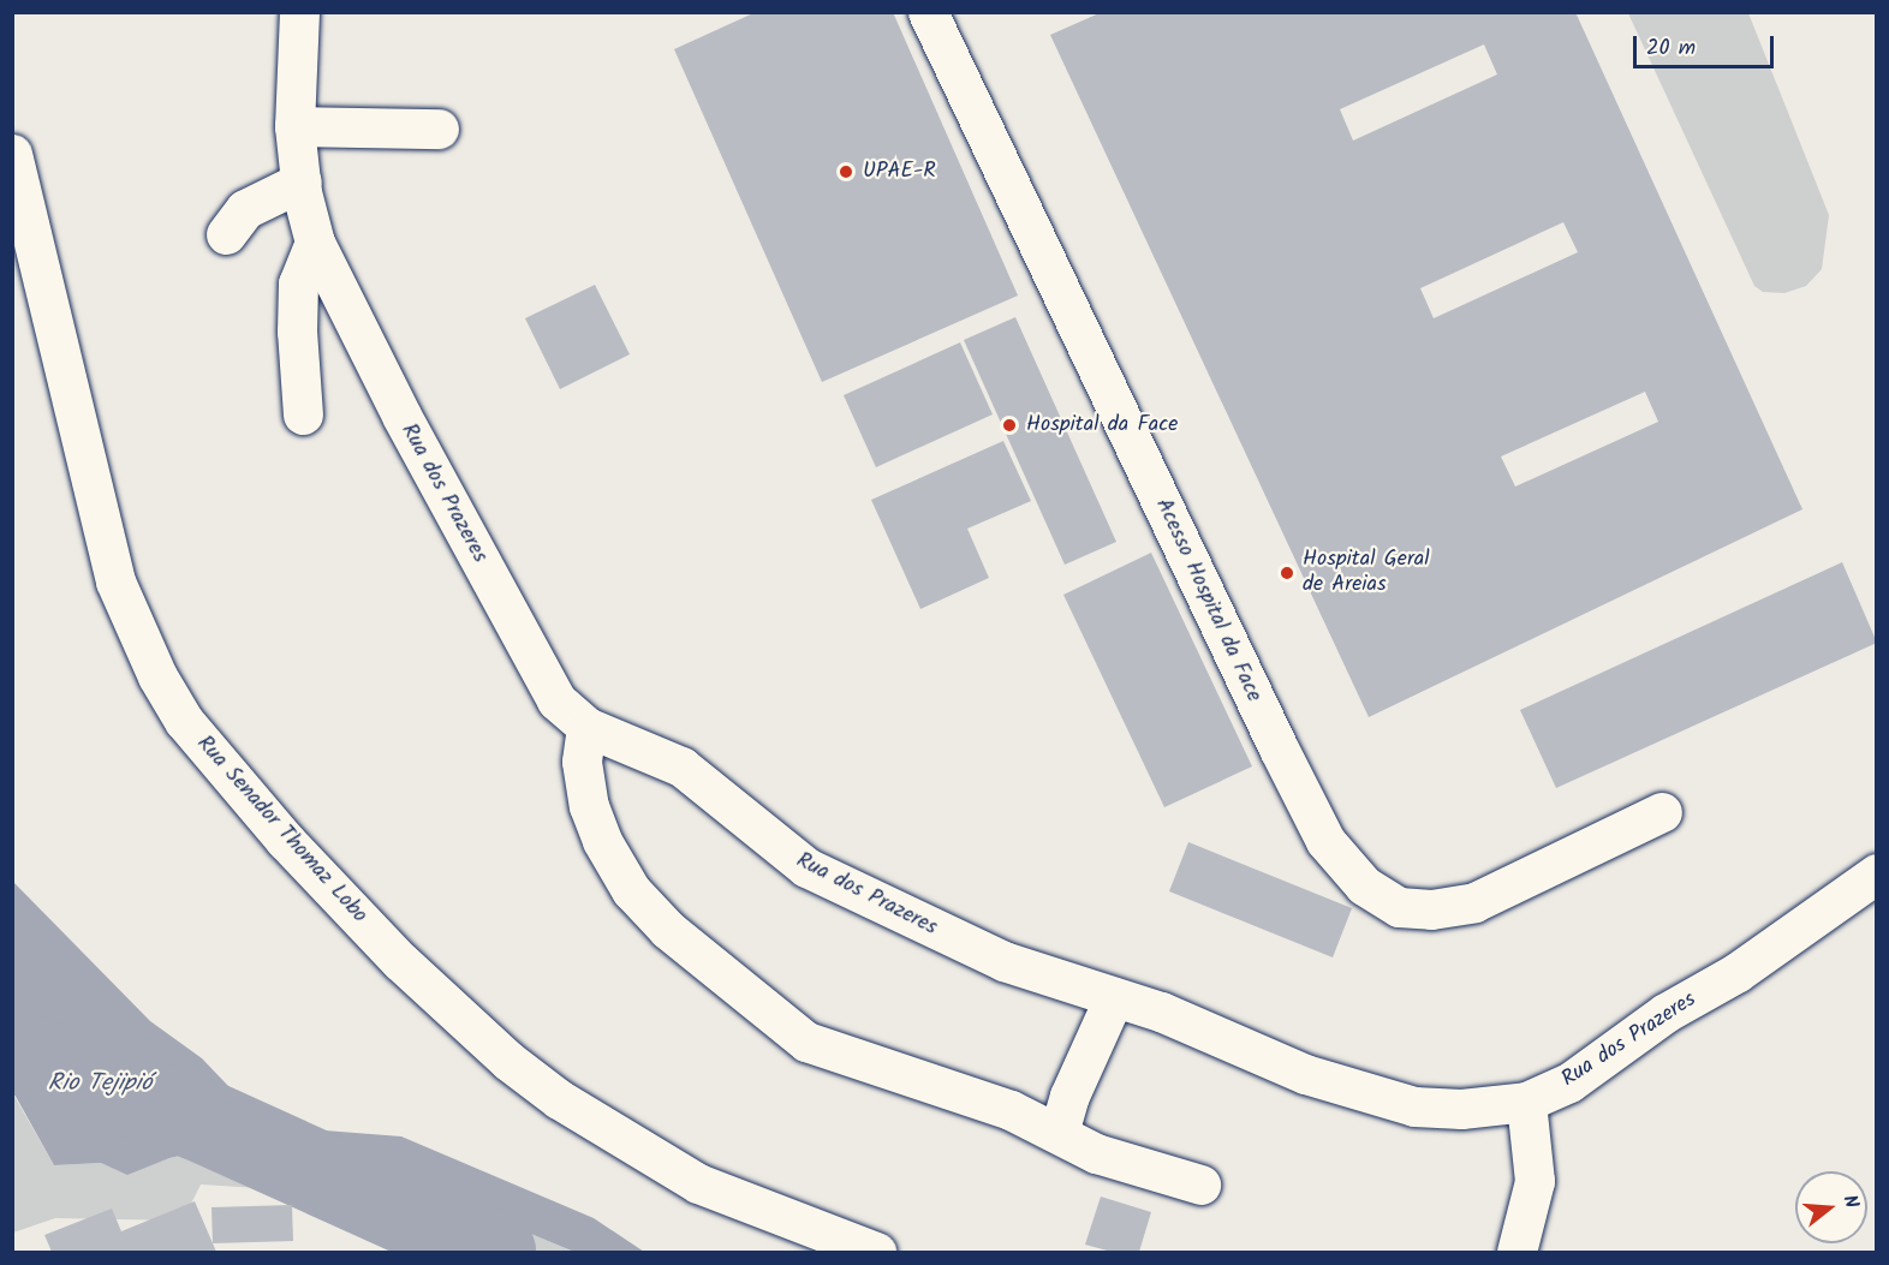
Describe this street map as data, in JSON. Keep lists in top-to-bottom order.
{
  "streets": {
    "street": ["Rua dos Prazeres", "Acesso Hospital da Face", "Rua Senador Thomaz Lobo"]
  },
  "water": ["Rio Tejipió"],
  "places": ["UPAE-R", "Hospital da Face", "Hospital Geral de Areias"],
  "scale_bar": "20 m",
  "north": "right"
}
